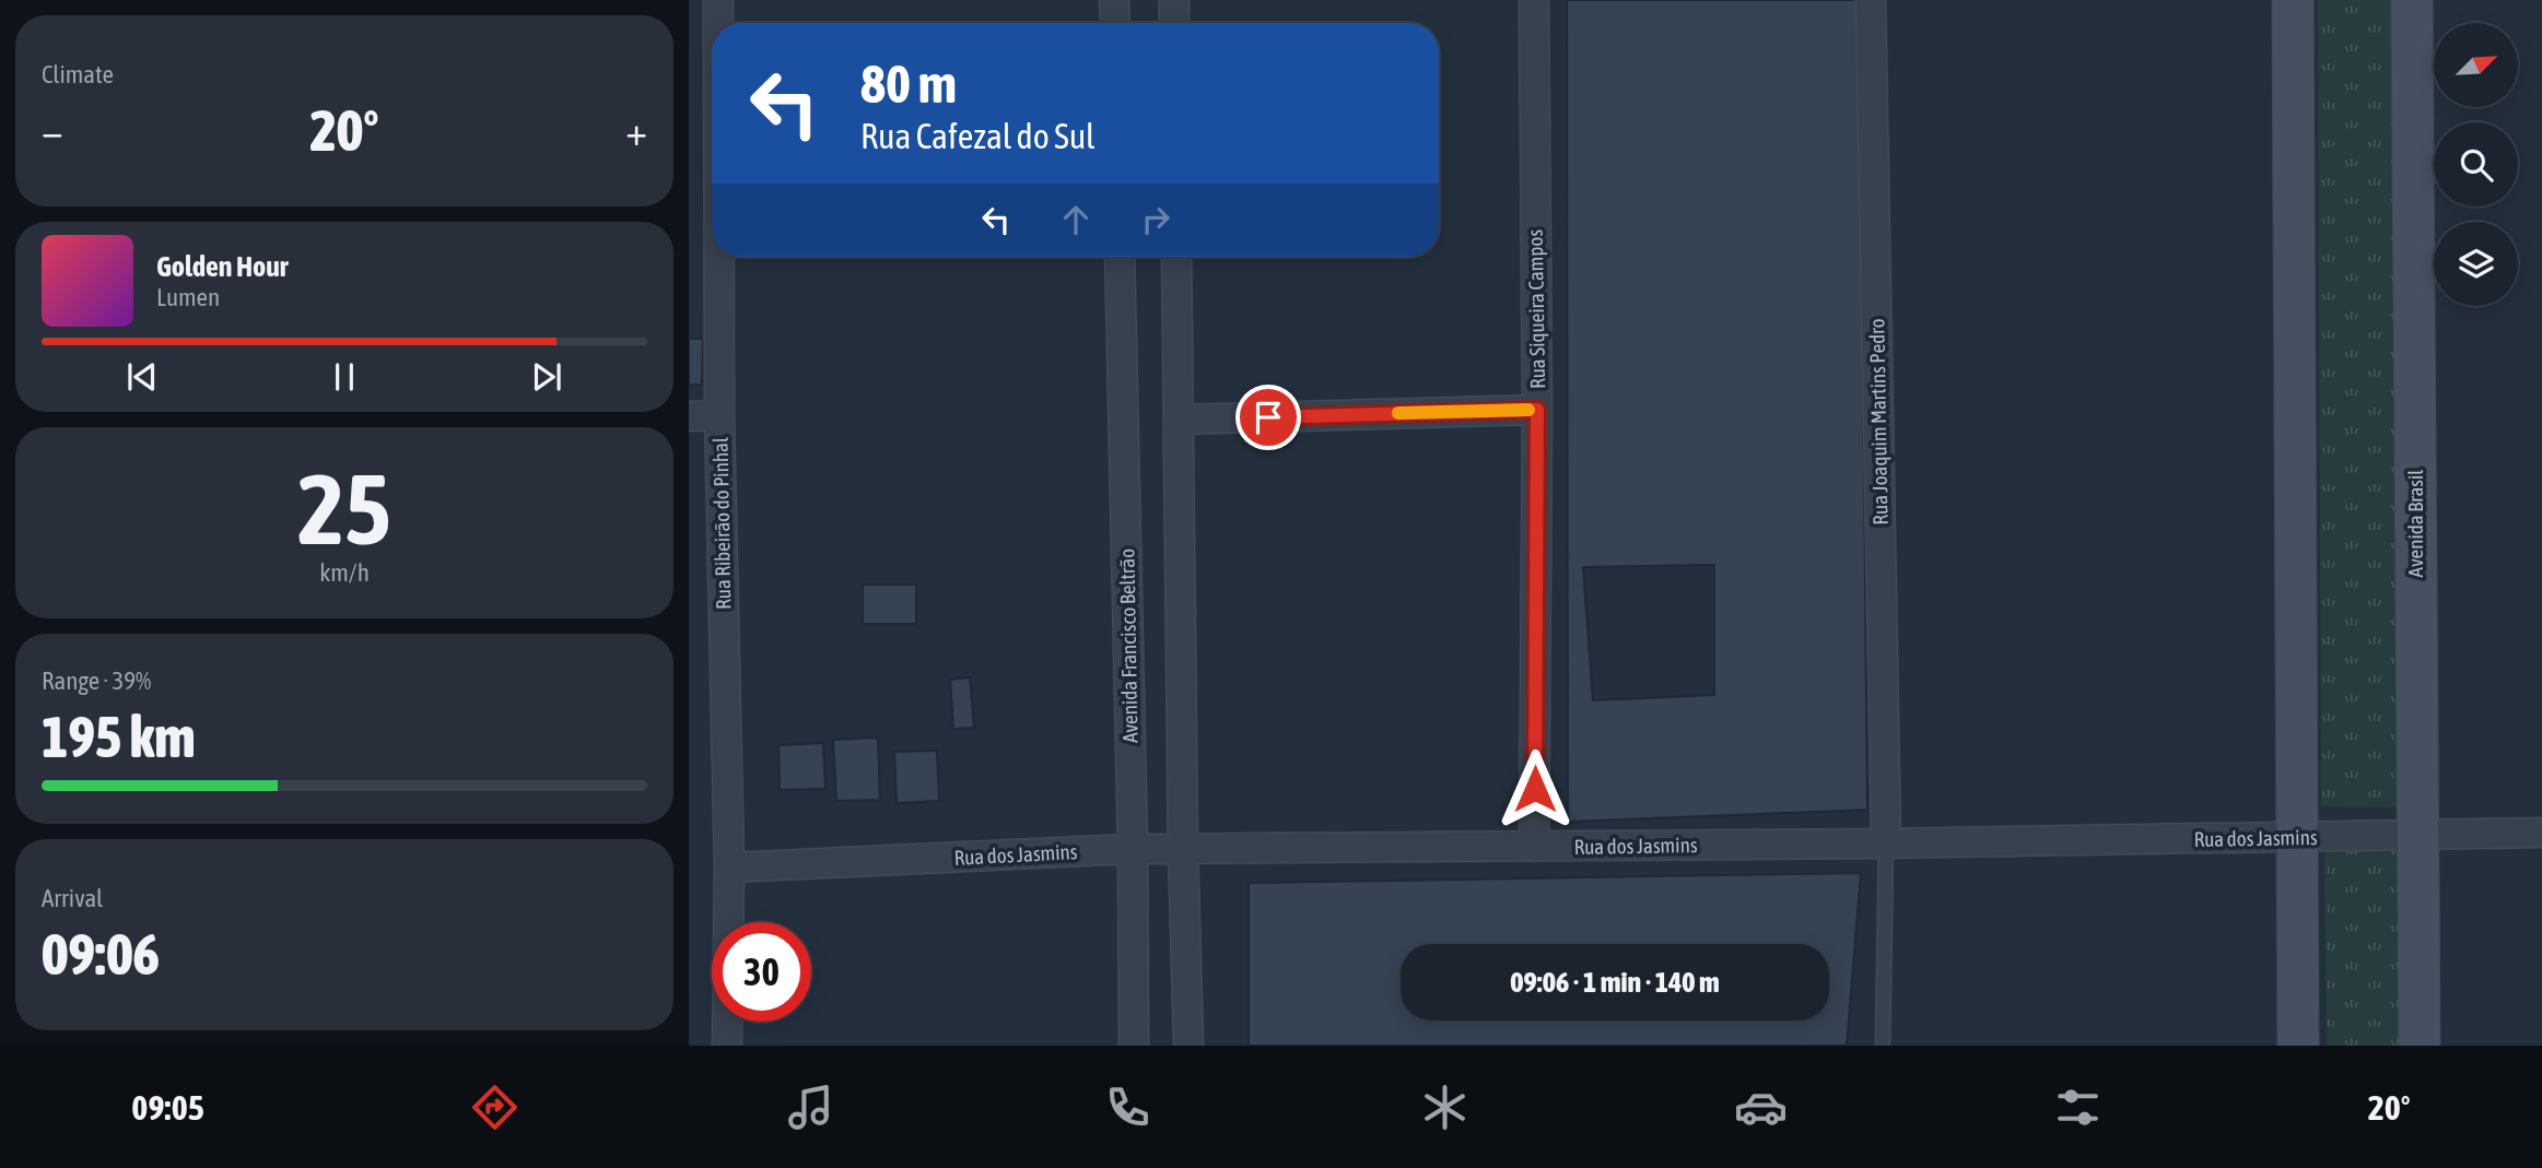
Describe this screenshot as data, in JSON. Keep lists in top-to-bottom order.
{
  "streets": {
    "main road": ["Avenida Brasil"],
    "street": [
      "Rua Siqueira Campos",
      "Rua Joaquim Martins Pedro",
      "Rua Ribeirão do Pinhal",
      "Avenida Francisco Beltrão",
      "Rua dos Jasmins"
    ]
  },
  "crossings": [
    ["Rua Siqueira Campos", "Rua dos Jasmins"],
    ["Rua Joaquim Martins Pedro", "Rua dos Jasmins"],
    ["Rua Ribeirão do Pinhal", "Rua dos Jasmins"],
    ["Avenida Brasil", "Rua dos Jasmins"],
    ["Avenida Francisco Beltrão", "Rua dos Jasmins"]
  ],
  "north": "top right",
  "page": {
    "tile": [
      "Climate",
      ["25", "km/h"],
      ["Range · 39%", "195 km"],
      ["Arrival", "09:06"]
    ],
    "turn": ["80 m", "Rua Cafezal do Sul"],
    "heat": ["−", "20°", "+"],
    "song": ["Golden Hour", "Lumen"],
    "limit": "30",
    "trip": "09:06 · 1 min · 140 m",
    "tabs": ["09:05", "20°"]
  }
}
